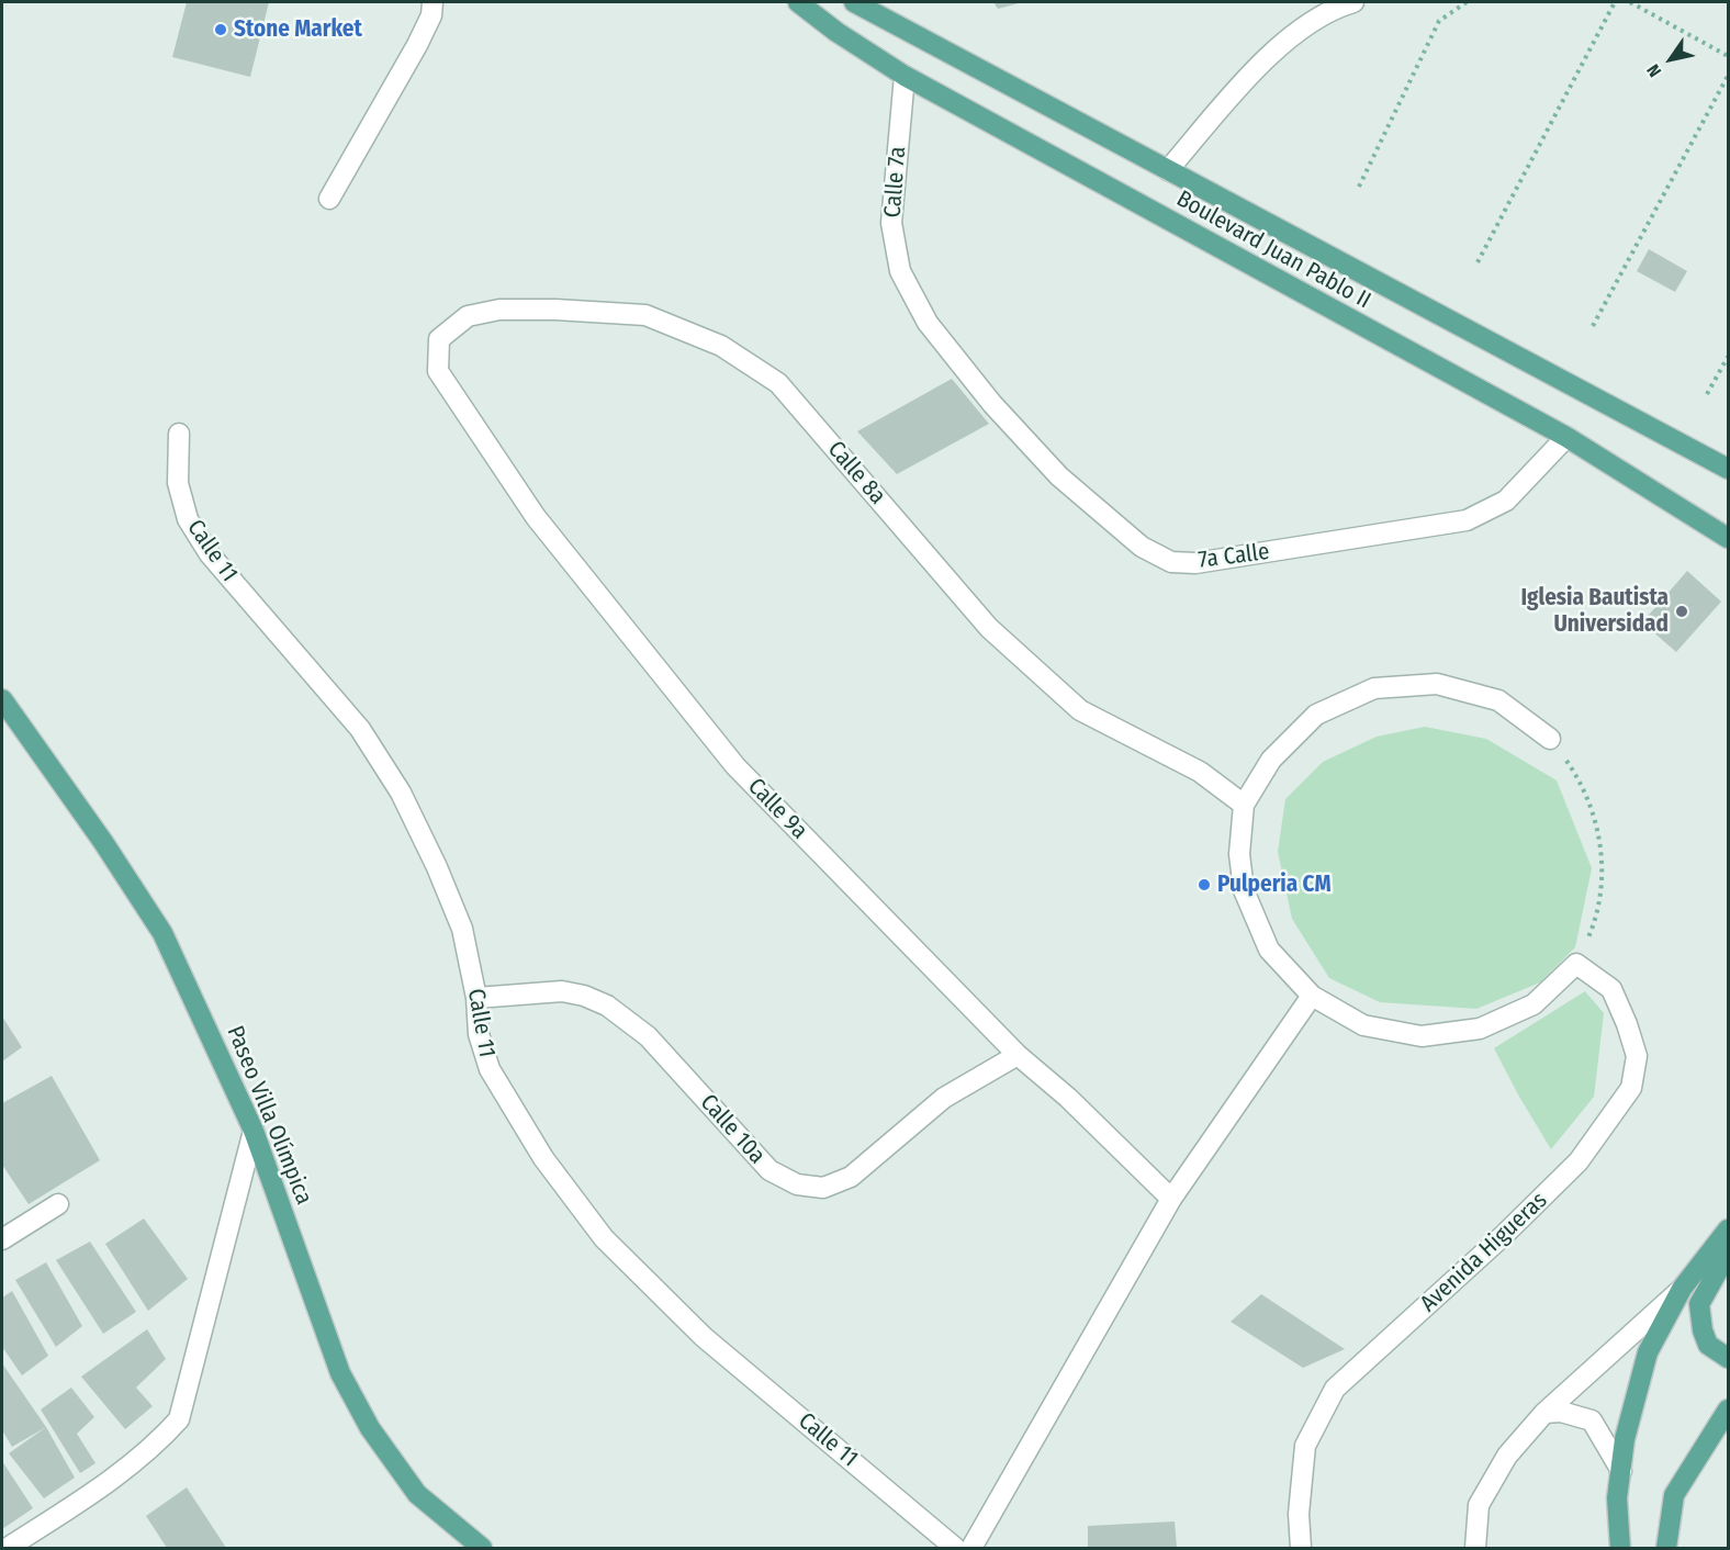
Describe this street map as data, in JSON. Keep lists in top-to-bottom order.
{
  "streets": {
    "main road": ["Boulevard Juan Pablo II", "Paseo Villa Olímpica"],
    "street": [
      "Calle 7a",
      "Calle 8a",
      "Calle 11",
      "7a Calle",
      "Calle 9a",
      "Calle 10a",
      "Avenida Higueras"
    ]
  },
  "crossings": [
    ["Calle 7a", "Boulevard Juan Pablo II"],
    ["Calle 7a", "7a Calle"],
    ["Boulevard Juan Pablo II", "7a Calle"],
    ["Calle 8a", "Calle 9a"],
    ["Calle 11", "Calle 10a"],
    ["Calle 9a", "Calle 10a"]
  ],
  "places": ["Stone Market", "Iglesia Bautista Universidad", "Pulperia CM"],
  "north": "bottom left"
}
